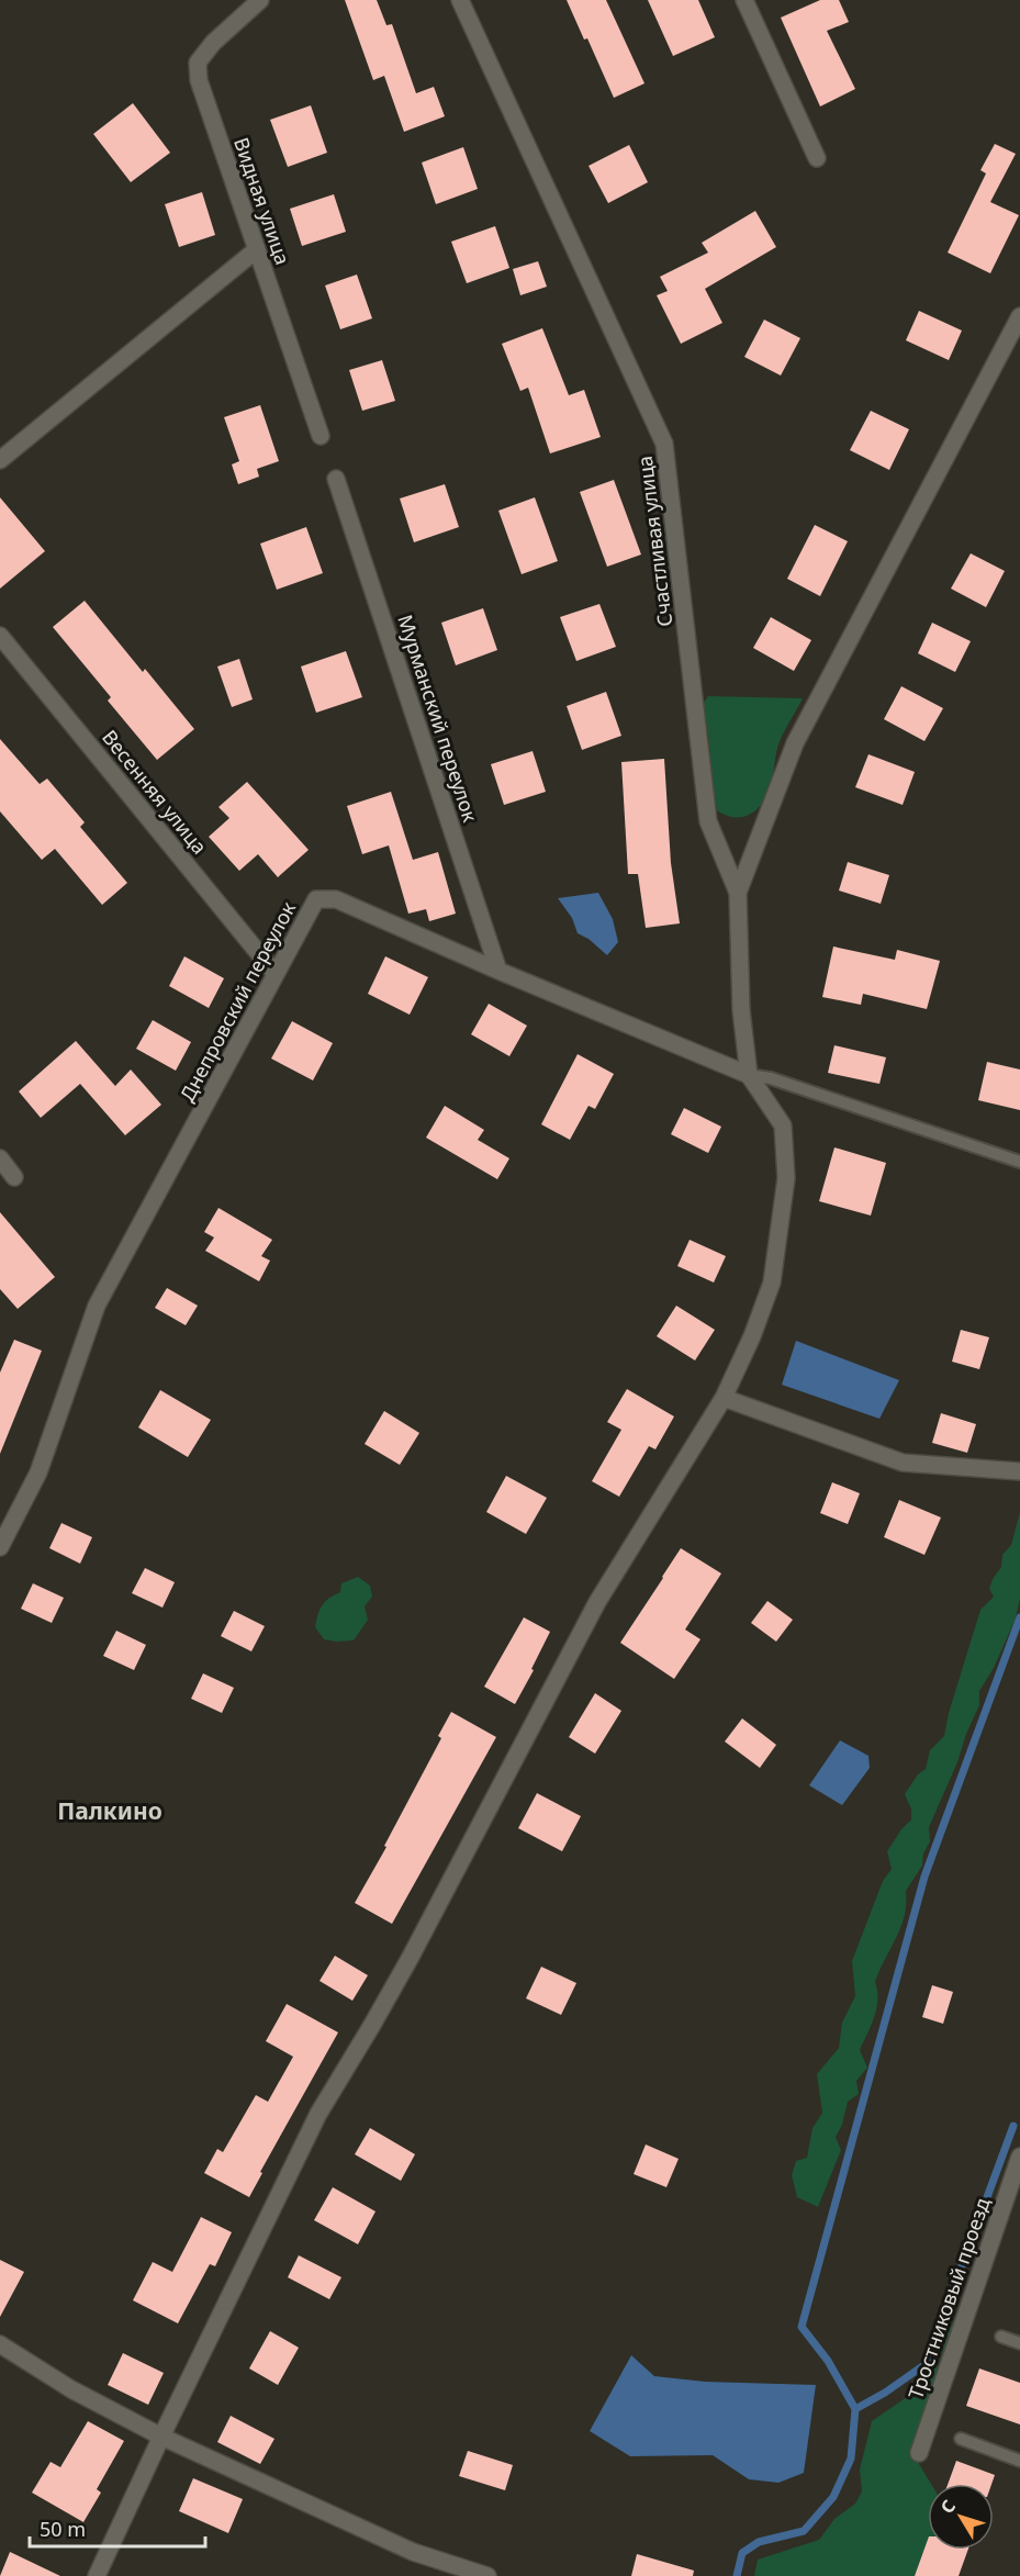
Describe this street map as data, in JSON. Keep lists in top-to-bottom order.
{
  "streets": {
    "street": [
      "Видная улица",
      "Счастливая улица",
      "Мурманский переулок",
      "Весенняя улица",
      "Днепровский переулок",
      "Тростниковый проезд"
    ]
  },
  "crossings": [
    ["Счастливая улица", "Днепровский переулок"],
    ["Мурманский переулок", "Днепровский переулок"],
    ["Весенняя улица", "Днепровский переулок"]
  ],
  "districts": ["Палкино"],
  "scale_bar": "50 m",
  "north": "top left"
}
